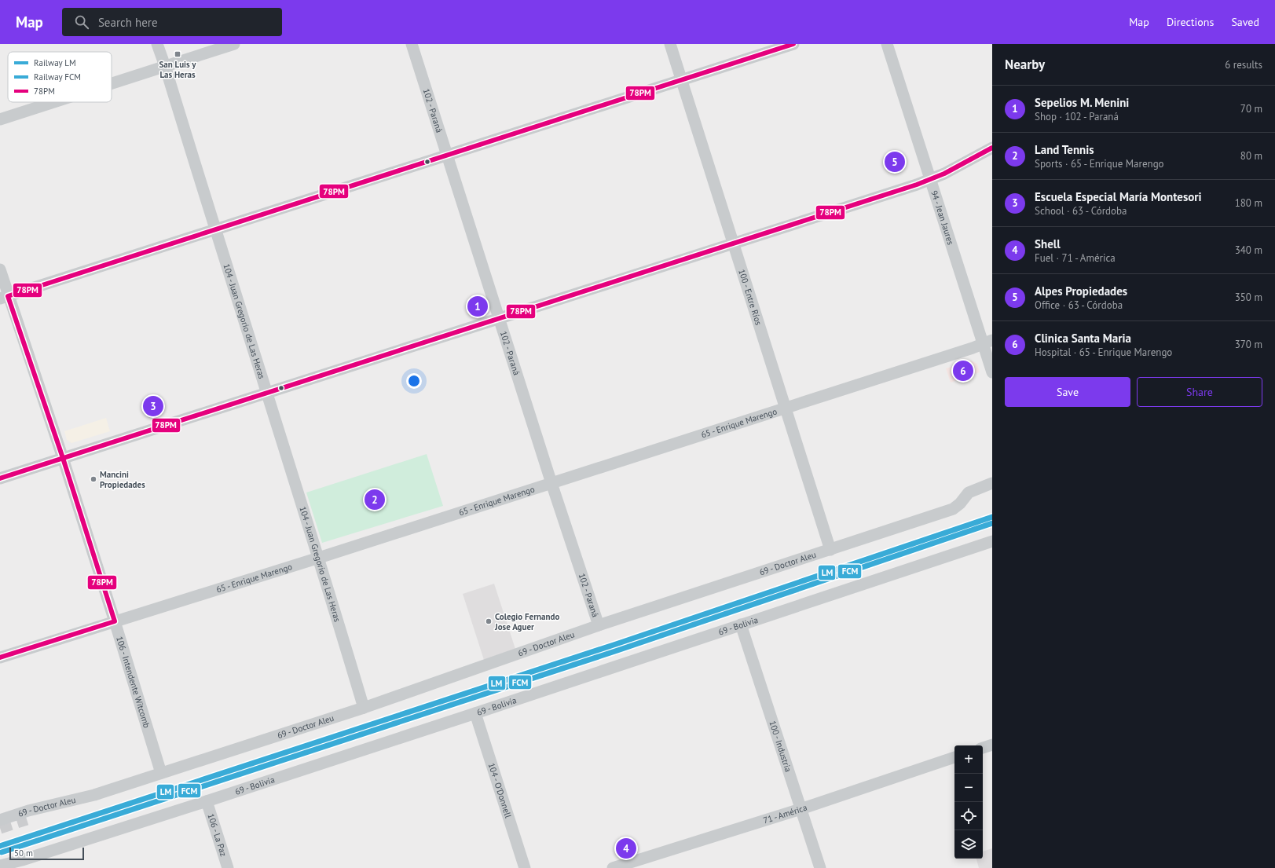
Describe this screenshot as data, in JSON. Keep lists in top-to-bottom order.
{
  "streets": {
    "street": [
      "102 - Paraná",
      "94 - Jean Jaures",
      "100 - Entre Ríos",
      "104 - Juan Gregorio de Las Heras",
      "65 - Enrique Marengo",
      "69 - Doctor Aleu",
      "69 - Bolivia",
      "106 - Intendente Witcomb",
      "100 - Industria",
      "104 - O'Donnell",
      "71 - América",
      "106 - La Paz"
    ]
  },
  "crossings": [
    ["102 - Paraná", "65 - Enrique Marengo"],
    ["102 - Paraná", "69 - Doctor Aleu"],
    ["94 - Jean Jaures", "65 - Enrique Marengo"],
    ["100 - Entre Ríos", "65 - Enrique Marengo"],
    ["100 - Entre Ríos", "69 - Doctor Aleu"],
    ["104 - Juan Gregorio de Las Heras", "65 - Enrique Marengo"],
    ["104 - Juan Gregorio de Las Heras", "69 - Doctor Aleu"],
    ["65 - Enrique Marengo", "106 - Intendente Witcomb"],
    ["69 - Doctor Aleu", "106 - Intendente Witcomb"],
    ["69 - Bolivia", "100 - Industria"],
    ["69 - Bolivia", "104 - O'Donnell"],
    ["69 - Bolivia", "106 - La Paz"],
    ["100 - Industria", "71 - América"]
  ],
  "places": {
    "transit": ["San Luis y Las Heras"],
    "other": ["Mancini Propiedades", "Colegio Fernando Jose Aguer"]
  },
  "lines": ["transit line 78PM", "rail line LM", "rail line FCM"],
  "legend": ["Railway LM", "Railway FCM", "78PM"],
  "scale_bar": "50 m",
  "page": {
    "header": "Map",
    "search": "Search here",
    "nav": ["Map", "Directions", "Saved"],
    "heading": ["Nearby", "6 results"],
    "list": [
      {
        "mark": "1",
        "name": "Sepelios M. Menini",
        "note": "Shop · 102 - Paraná",
        "value": "70 m"
      },
      {
        "mark": "2",
        "name": "Land Tennis",
        "note": "Sports · 65 - Enrique Marengo",
        "value": "80 m"
      },
      {
        "mark": "3",
        "name": "Escuela Especial María Montesori",
        "note": "School · 63 - Córdoba",
        "value": "180 m"
      },
      {
        "mark": "4",
        "name": "Shell",
        "note": "Fuel · 71 - América",
        "value": "340 m"
      },
      {
        "mark": "5",
        "name": "Alpes Propiedades",
        "note": "Office · 63 - Córdoba",
        "value": "350 m"
      },
      {
        "mark": "6",
        "name": "Clinica Santa Maria",
        "note": "Hospital · 65 - Enrique Marengo",
        "value": "370 m"
      }
    ],
    "pins": [
      "5",
      "1",
      "6",
      "3",
      "2",
      "4"
    ],
    "buttons": ["Save", "Share"],
    "map_buttons": ["+", "−"],
    "scale": "50 m"
  }
}
